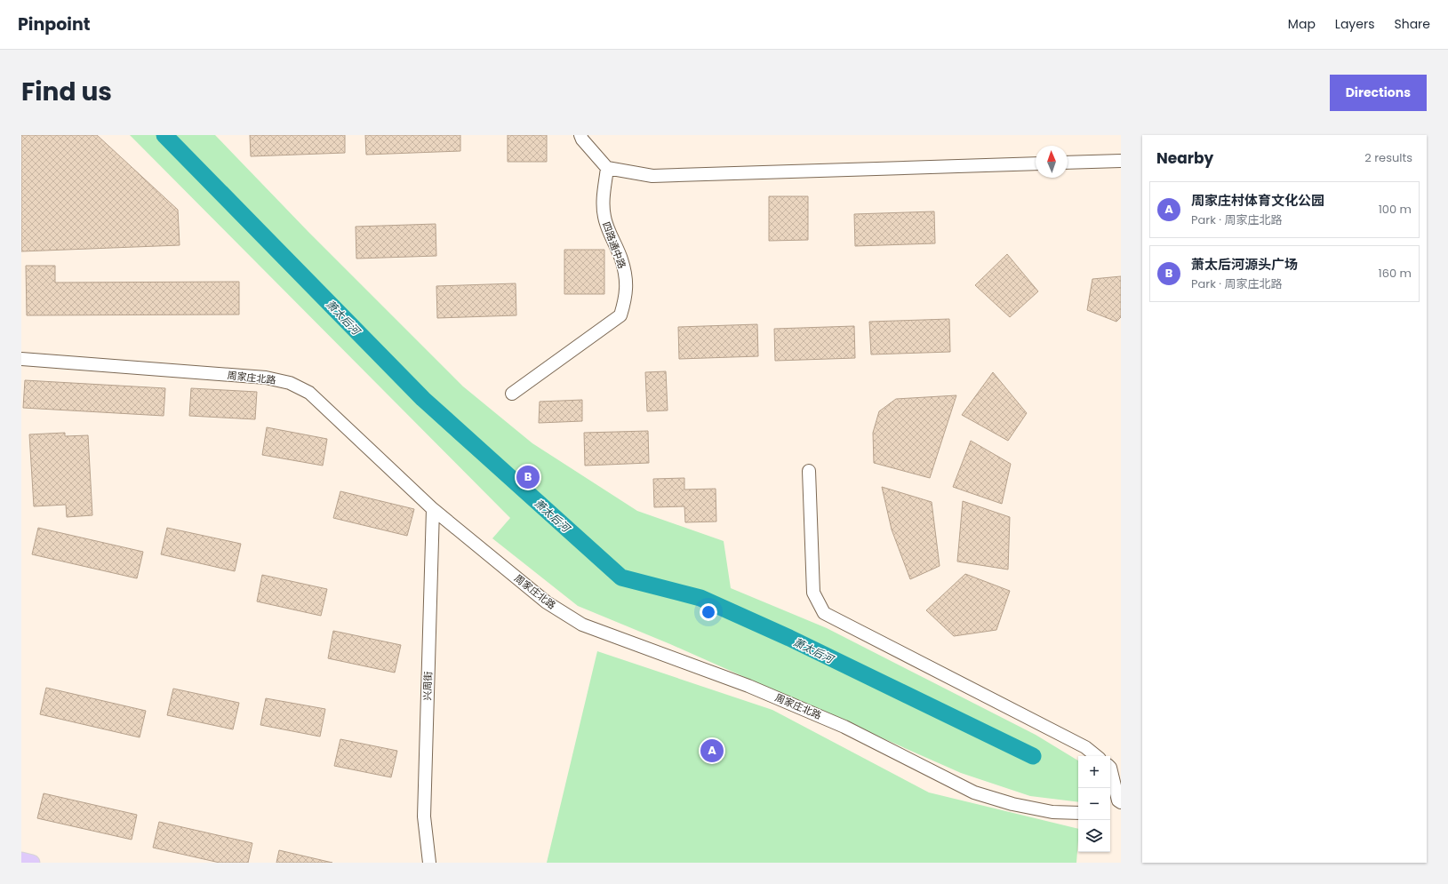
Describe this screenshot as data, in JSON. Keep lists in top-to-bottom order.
{
  "streets": {
    "street": ["四路通中路", "周家庄北路", "兴周街"]
  },
  "crossings": [
    ["周家庄北路", "兴周街"]
  ],
  "water": ["萧太后河"],
  "north": "top",
  "page": {
    "header": "Pinpoint",
    "nav": ["Map", "Layers", "Share"],
    "title": "Find us",
    "buttons": "Directions",
    "heading": ["Nearby", "2 results"],
    "list": [
      {
        "mark": "A",
        "name": "周家庄村体育文化公园",
        "note": "Park · 周家庄北路",
        "value": "100 m"
      },
      {
        "mark": "B",
        "name": "萧太后河源头广场",
        "note": "Park · 周家庄北路",
        "value": "160 m"
      }
    ],
    "pins": ["B", "A"],
    "map_buttons": ["+", "−"]
  }
}
